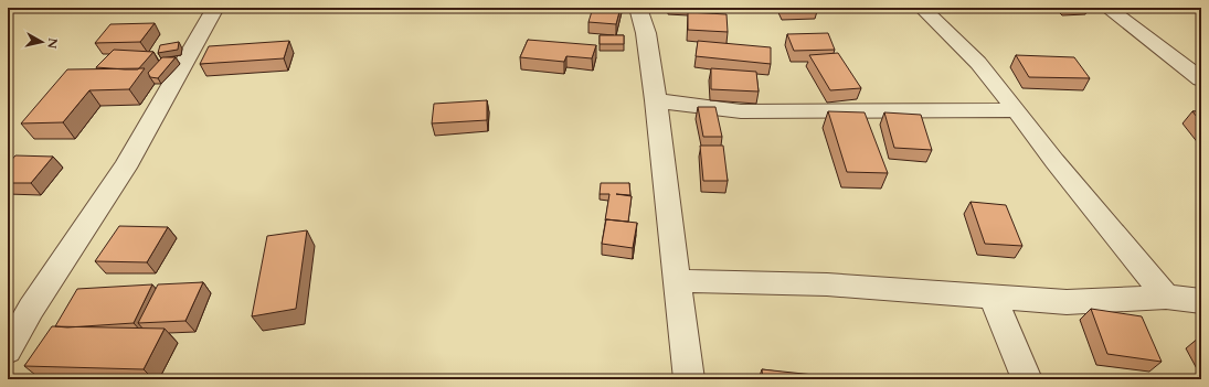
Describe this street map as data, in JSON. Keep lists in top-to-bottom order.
{
  "north": "right"
}
